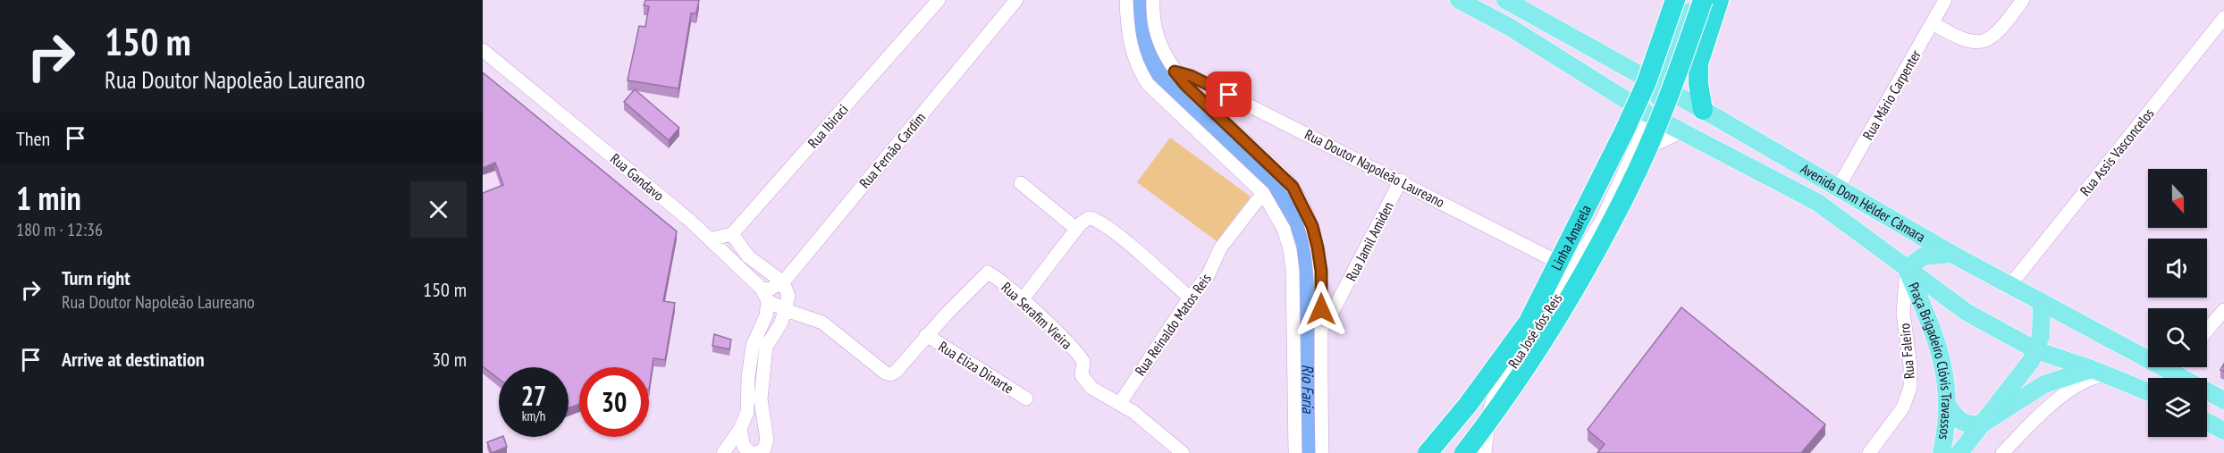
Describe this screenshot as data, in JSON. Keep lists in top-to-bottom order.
{
  "streets": {
    "highway": ["Linha Amarela"],
    "main road": ["Avenida Dom Hélder Câmara", "Praça Brigadeiro Clóvis Travassos"],
    "street": [
      "Rua Mário Carpenter",
      "Rua Ibiraci",
      "Rua Fernão Cardim",
      "Rua Assis Vasconcelos",
      "Rua Doutor Napoleão Laureano",
      "Rua Gandavo",
      "Rua Jamil Amiden",
      "Rua Serafim Vieira",
      "Rua Reinaldo Matos Reis",
      "Rua José dos Reis",
      "Rua Faleiro",
      "Rua Eliza Dinarte"
    ]
  },
  "crossings": [
    ["Rua Mário Carpenter", "Avenida Dom Hélder Câmara"],
    ["Rua Assis Vasconcelos", "Avenida Dom Hélder Câmara"],
    ["Rua Doutor Napoleão Laureano", "Rua Jamil Amiden"],
    ["Rua Doutor Napoleão Laureano", "Rua José dos Reis"],
    ["Avenida Dom Hélder Câmara", "Rua José dos Reis"],
    ["Avenida Dom Hélder Câmara", "Rua Faleiro"],
    ["Avenida Dom Hélder Câmara", "Praça Brigadeiro Clóvis Travassos"],
    ["Rua Serafim Vieira", "Rua Reinaldo Matos Reis"],
    ["Rua Serafim Vieira", "Rua Eliza Dinarte"],
    ["Rua Faleiro", "Praça Brigadeiro Clóvis Travassos"]
  ],
  "water": ["Rio Faria"],
  "north": "bottom",
  "page": {
    "turn": ["150 m", "Rua Doutor Napoleão Laureano"],
    "then": "Then",
    "heading": ["1 min", "180 m · 12:36"],
    "list": [
      {
        "name": "Turn right",
        "note": "Rua Doutor Napoleão Laureano",
        "value": "150 m"
      },
      {
        "name": "Arrive at destination",
        "value": "30 m"
      }
    ],
    "speed": "27 km/h",
    "limit": "30"
  }
}
